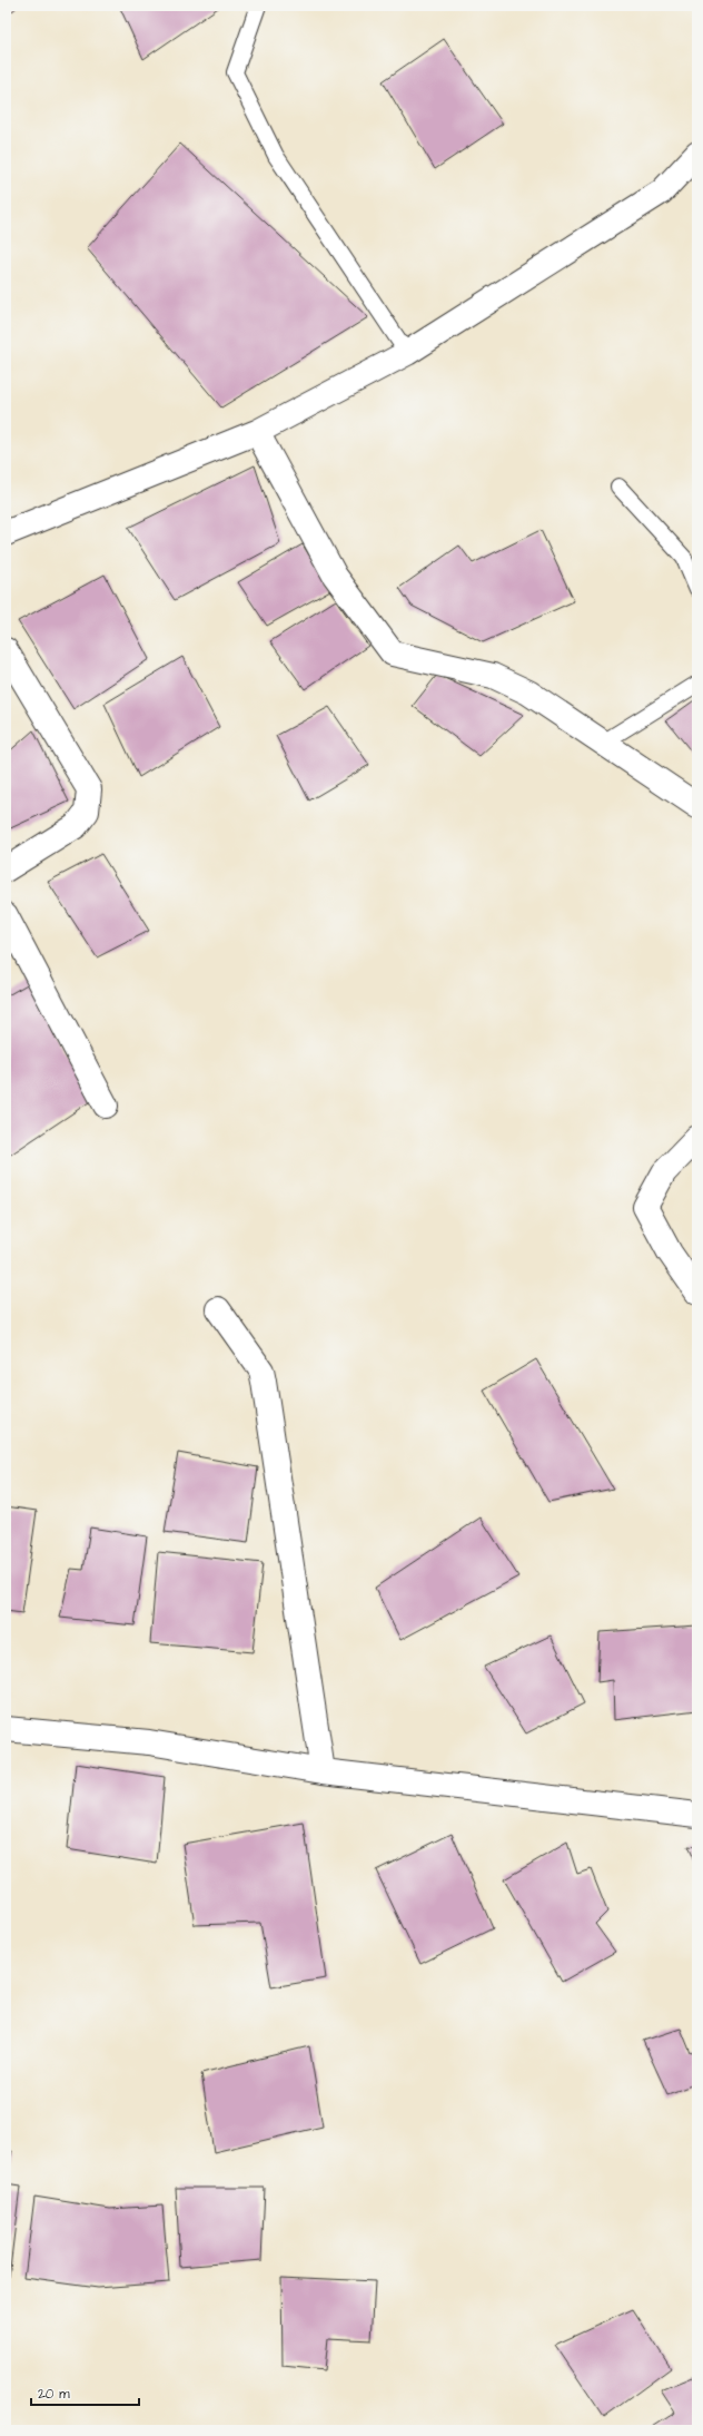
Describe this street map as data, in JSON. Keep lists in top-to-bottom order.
{
  "scale_bar": "20 m"
}
